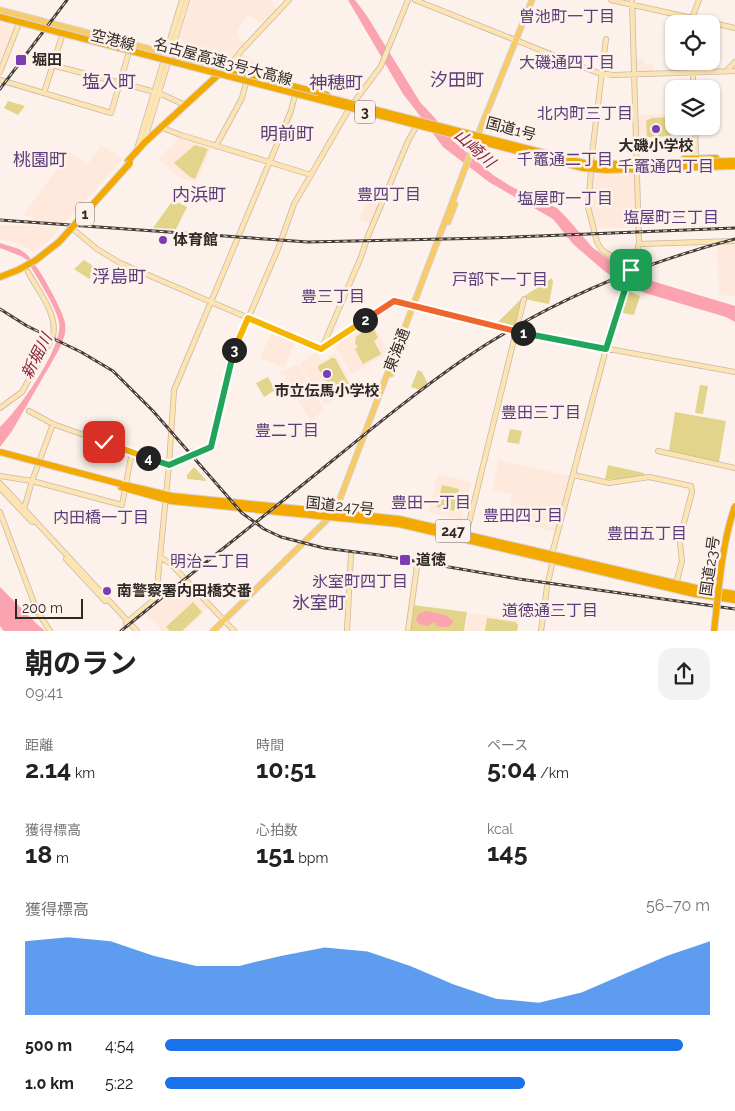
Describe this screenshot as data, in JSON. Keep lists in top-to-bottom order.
{
  "streets": {
    "highway": [
      "名古屋高速3号大高線",
      "3",
      "国道1号",
      "1",
      "国道247号",
      "247",
      "国道23号"
    ],
    "main road": ["空港線", "東海通"]
  },
  "crossings": [
    ["空港線", "名古屋高速3号大高線"],
    ["空港線", "国道1号"],
    ["空港線", "1"],
    ["名古屋高速3号大高線", "国道1号"],
    ["国道1号", "1"],
    ["国道1号", "東海通"],
    ["東海通", "国道247号"]
  ],
  "districts": [
    "曽池町一丁目",
    "大磯通四丁目",
    "汐田町",
    "塩入町",
    "神穂町",
    "北内町三丁目",
    "明前町",
    "千竈通二丁目",
    "桃園町",
    "千竈通四丁目",
    "豊四丁目",
    "内浜町",
    "塩屋町一丁目",
    "塩屋町三丁目",
    "浮島町",
    "戸部下一丁目",
    "豊三丁目",
    "豊田三丁目",
    "豊二丁目",
    "豊田一丁目",
    "豊田四丁目",
    "内田橋一丁目",
    "豊田五丁目",
    "明治二丁目",
    "氷室町四丁目",
    "氷室町",
    "道徳通三丁目"
  ],
  "water": ["山崎川", "新堀川"],
  "places": {
    "transit": ["堀田", "道徳"],
    "other": [
      "大磯小学校",
      "体育館",
      "市立伝馬小学校",
      "南警察署内田橋交番"
    ]
  },
  "scale_bar": "200 m",
  "page": {
    "pins": [
      "2",
      "1",
      "3",
      "4"
    ],
    "scale": "200 m",
    "heading": ["朝のラン", "09:41"],
    "stats": [
      ["距離", "2.14 km"],
      ["時間", "10:51"],
      ["ペース", "5:04 /km"],
      ["獲得標高", "18 m"],
      ["心拍数", "151 bpm"],
      ["kcal", "145"]
    ],
    "chart": ["獲得標高", "56–70 m"],
    "list": [
      {
        "name": "500 m",
        "note": "4:54"
      },
      {
        "name": "1.0 km",
        "note": "5:22"
      }
    ]
  }
}
